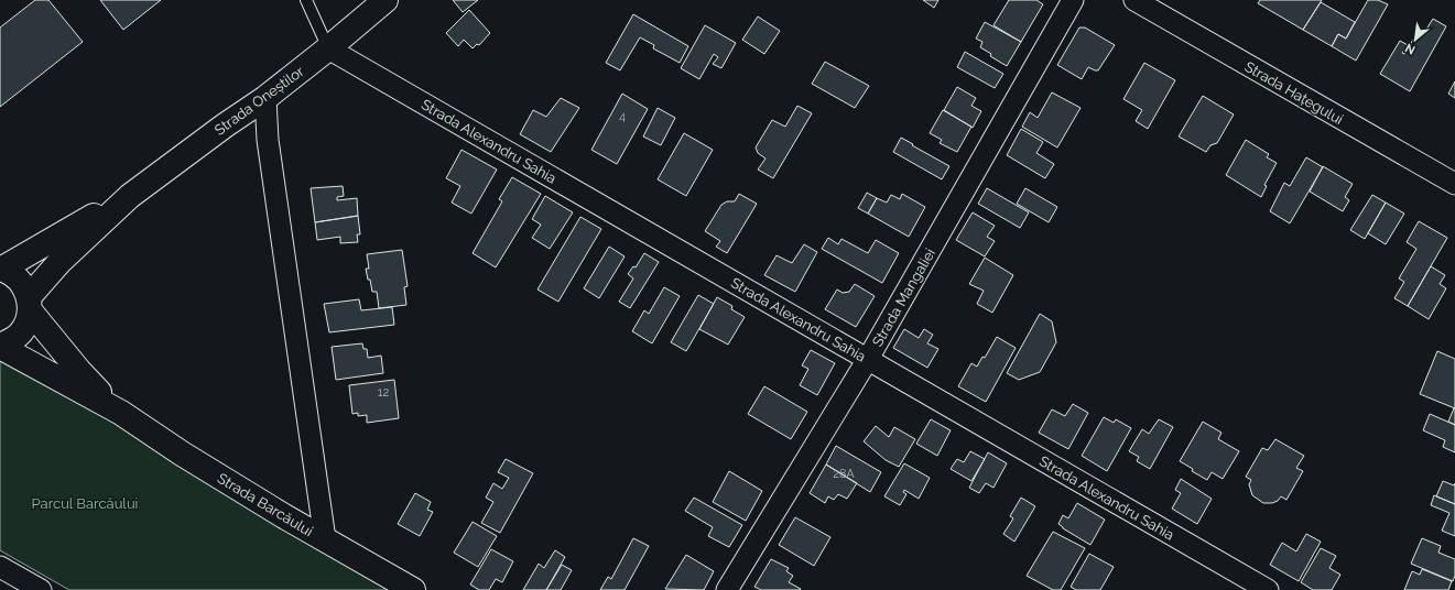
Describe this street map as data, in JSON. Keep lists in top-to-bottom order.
{
  "streets": {
    "street": [
      "Strada Hațegului",
      "Strada Oneștilor",
      "Strada Alexandru Sahia",
      "Strada Mangaliei",
      "Strada Barcăului"
    ]
  },
  "crossings": [
    ["Strada Oneștilor", "Strada Alexandru Sahia"],
    ["Strada Oneștilor", "Strada Barcăului"],
    ["Strada Alexandru Sahia", "Strada Mangaliei"]
  ],
  "parks": ["Parcul Barcăului"],
  "house_numbers": ["4", "12", "28A"],
  "north": "bottom left"
}
